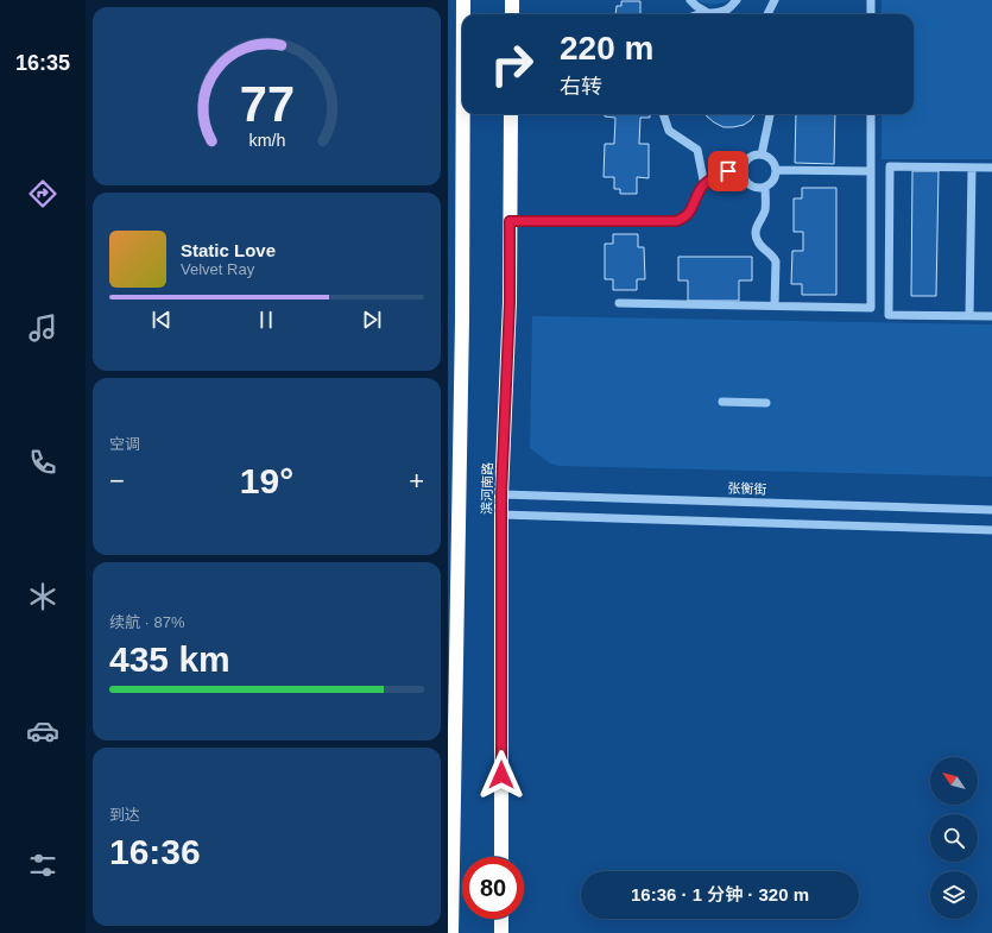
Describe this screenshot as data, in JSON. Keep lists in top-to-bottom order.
{
  "streets": {
    "highway": ["滨河南路"],
    "street": ["张衡街"]
  },
  "crossings": [
    ["滨河南路", "张衡街"]
  ],
  "north": "top left",
  "page": {
    "tabs": "16:35",
    "turn": ["220 m", "右转"],
    "song": ["Static Love", "Velvet Ray"],
    "tile": [
      "空调",
      ["续航 · 87%", "435 km"],
      ["到达", "16:36"]
    ],
    "heat": ["−", "19°", "+"],
    "limit": "80",
    "trip": "16:36 · 1 分钟 · 320 m",
    "gauge": ["77", "km/h"]
  }
}
